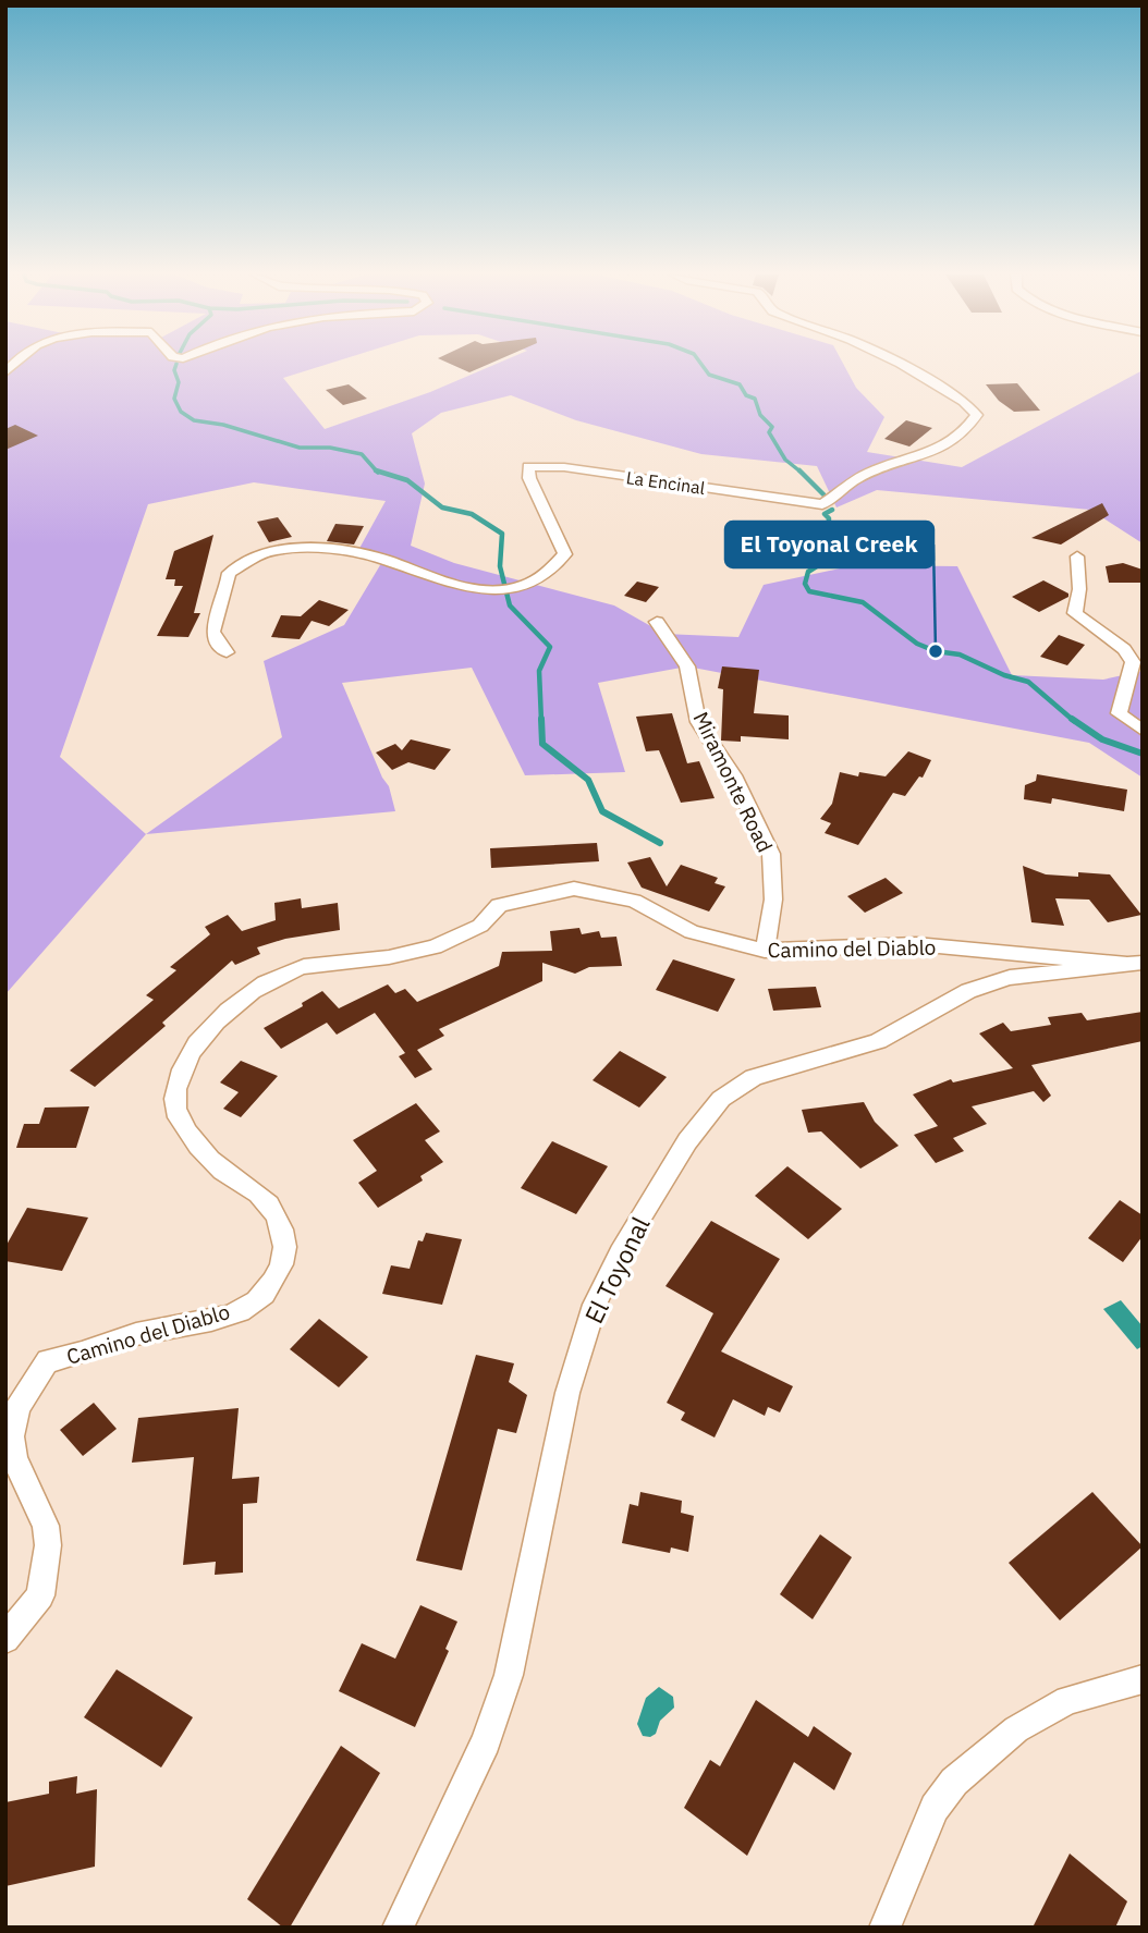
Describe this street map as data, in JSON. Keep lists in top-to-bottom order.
{
  "streets": {
    "street": [
      "La Encinal",
      "Miramonte Road",
      "Camino del Diablo",
      "El Toyonal"
    ]
  },
  "crossings": [
    ["Miramonte Road", "Camino del Diablo"],
    ["Camino del Diablo", "El Toyonal"]
  ],
  "places": ["El Toyonal Creek"]
}
